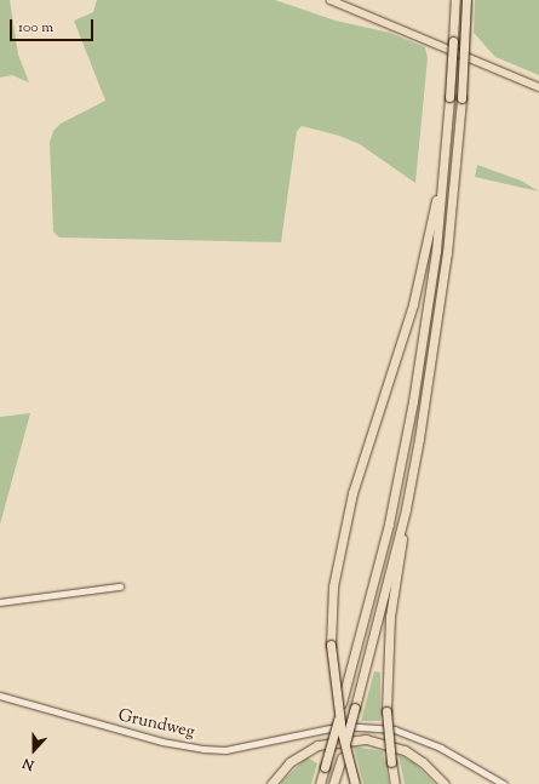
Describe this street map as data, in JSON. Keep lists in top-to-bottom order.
{
  "streets": {
    "street": ["Grundweg"]
  },
  "scale_bar": "100 m",
  "north": "bottom"
}
